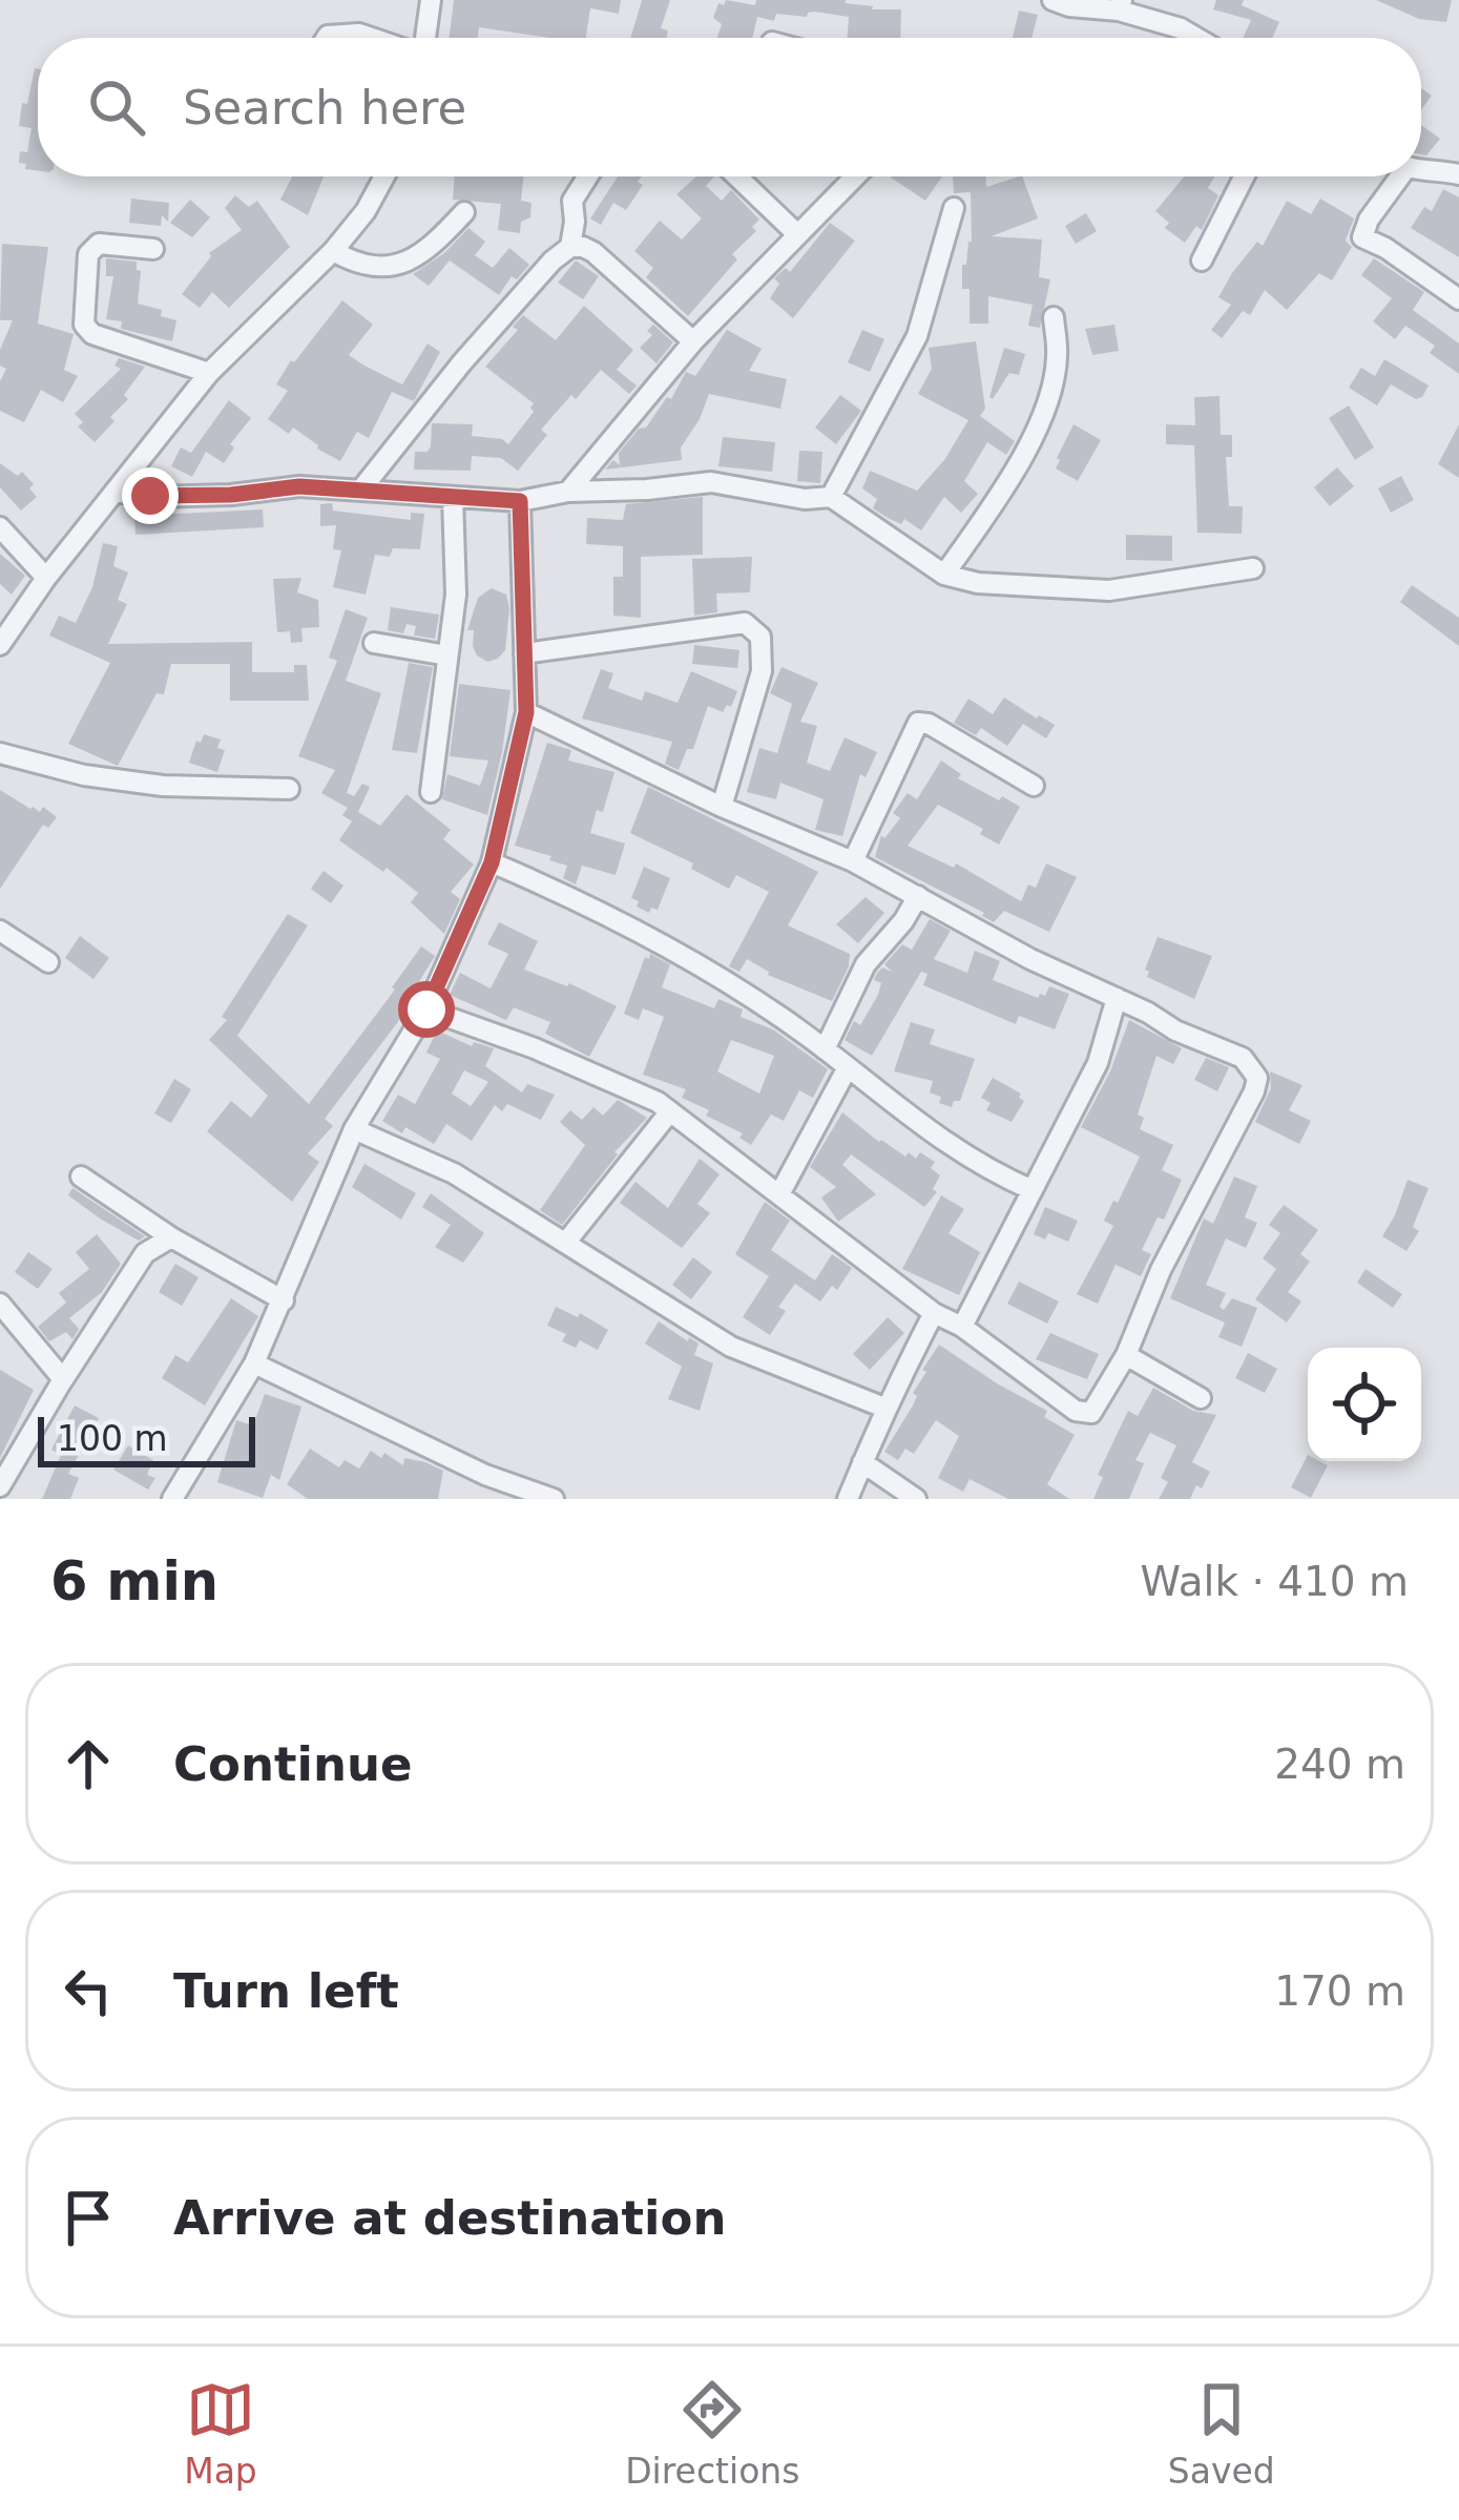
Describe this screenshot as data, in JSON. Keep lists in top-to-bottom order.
{
  "scale_bar": "100 m",
  "page": {
    "search": "Search here",
    "scale": "100 m",
    "heading": ["6 min", "Walk · 410 m"],
    "list": [
      ["Continue", "240 m"],
      ["Turn left", "170 m"],
      "Arrive at destination"
    ],
    "nav": ["Map", "Directions", "Saved"]
  }
}
